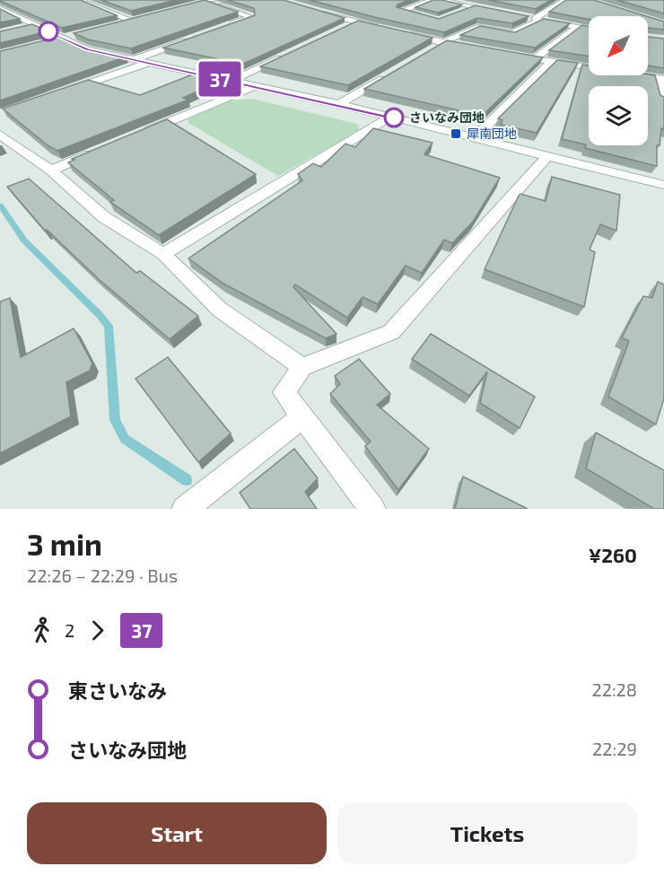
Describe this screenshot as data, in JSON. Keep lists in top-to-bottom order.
{
  "places": {
    "other": ["さいなみ団地"],
    "transit": ["犀南団地"]
  },
  "lines": ["bus line 37"],
  "north": "bottom left",
  "page": {
    "on_map": "37",
    "heading": ["3 min", "22:26 – 22:29 · Bus", "¥260"],
    "legs": ["2", "37"],
    "list": [
      {
        "name": "東さいなみ",
        "value": "22:28"
      },
      {
        "name": "さいなみ団地",
        "value": "22:29"
      }
    ],
    "buttons": ["Start", "Tickets"]
  }
}
